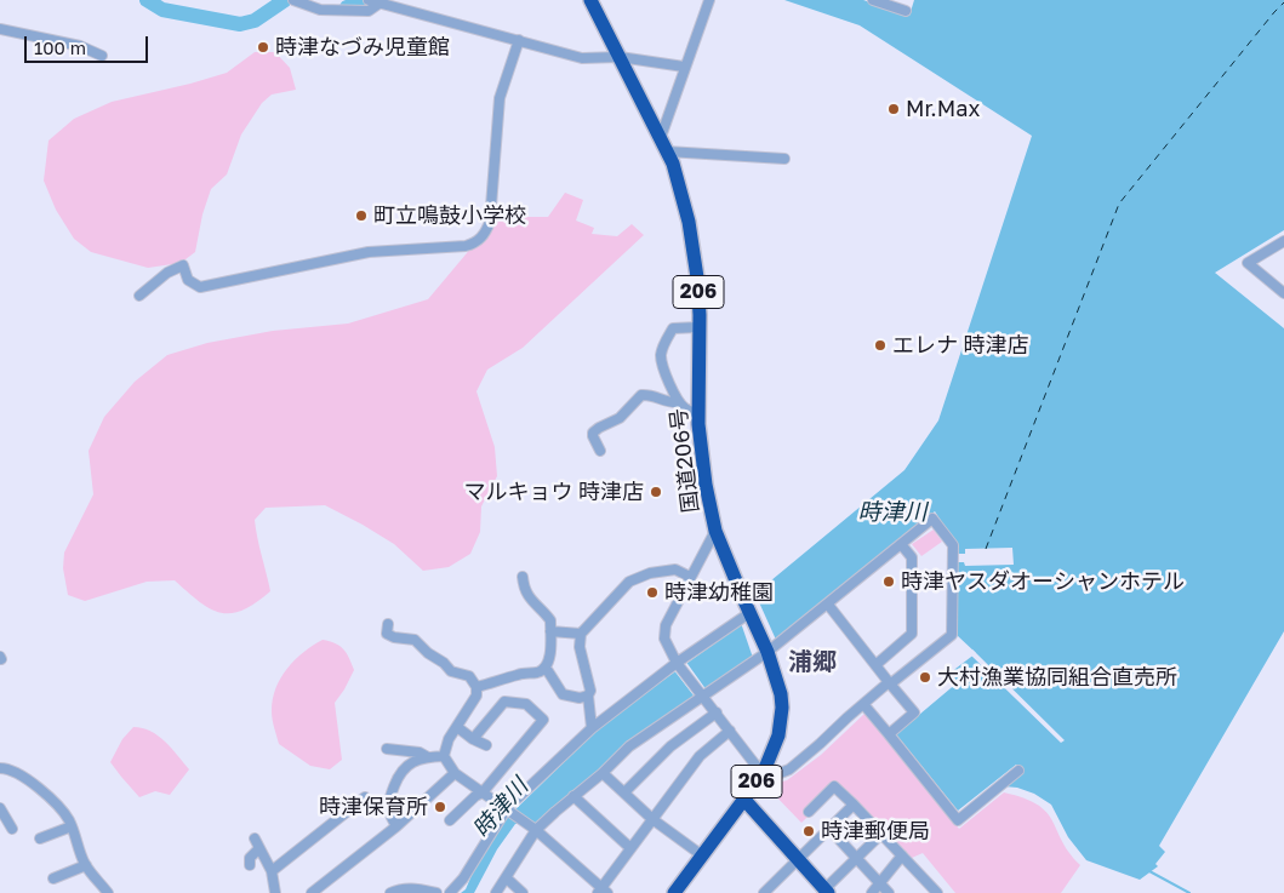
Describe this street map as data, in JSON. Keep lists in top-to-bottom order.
{
  "streets": {
    "highway": ["206", "国道206号"]
  },
  "districts": ["浦郷"],
  "water": ["時津川"],
  "places": [
    "時津なづみ児童館",
    "Mr.Max",
    "町立鳴鼓小学校",
    "エレナ 時津店",
    "マルキョウ 時津店",
    "時津ヤスダオーシャンホテル",
    "時津幼稚園",
    "大村漁業協同組合直売所",
    "時津保育所",
    "時津郵便局"
  ],
  "scale_bar": "100 m"
}
